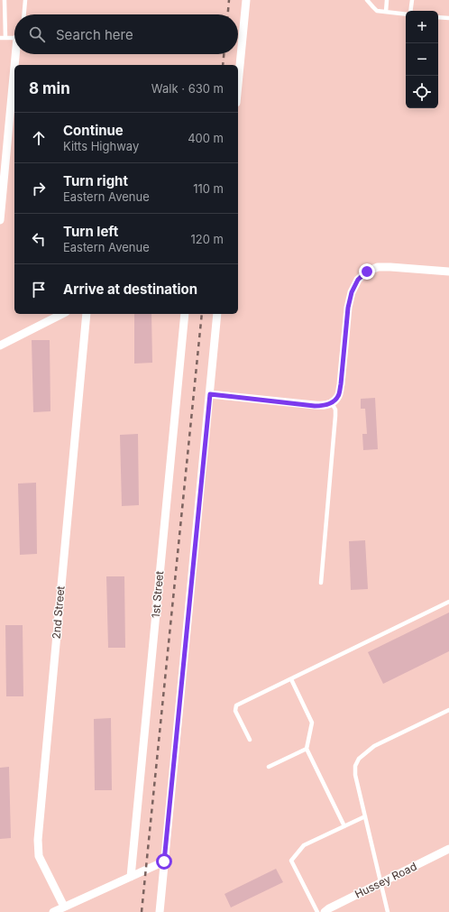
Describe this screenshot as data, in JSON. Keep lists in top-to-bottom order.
{
  "streets": {
    "street": ["1st Street", "2nd Street", "Hussey Road"]
  },
  "page": {
    "map_buttons": ["+", "−"],
    "search": "Search here",
    "heading": ["8 min", "Walk · 630 m"],
    "list": [
      ["Continue", "Kitts Highway", "400 m"],
      ["Turn right", "Eastern Avenue", "110 m"],
      ["Turn left", "Eastern Avenue", "120 m"],
      "Arrive at destination"
    ]
  }
}
